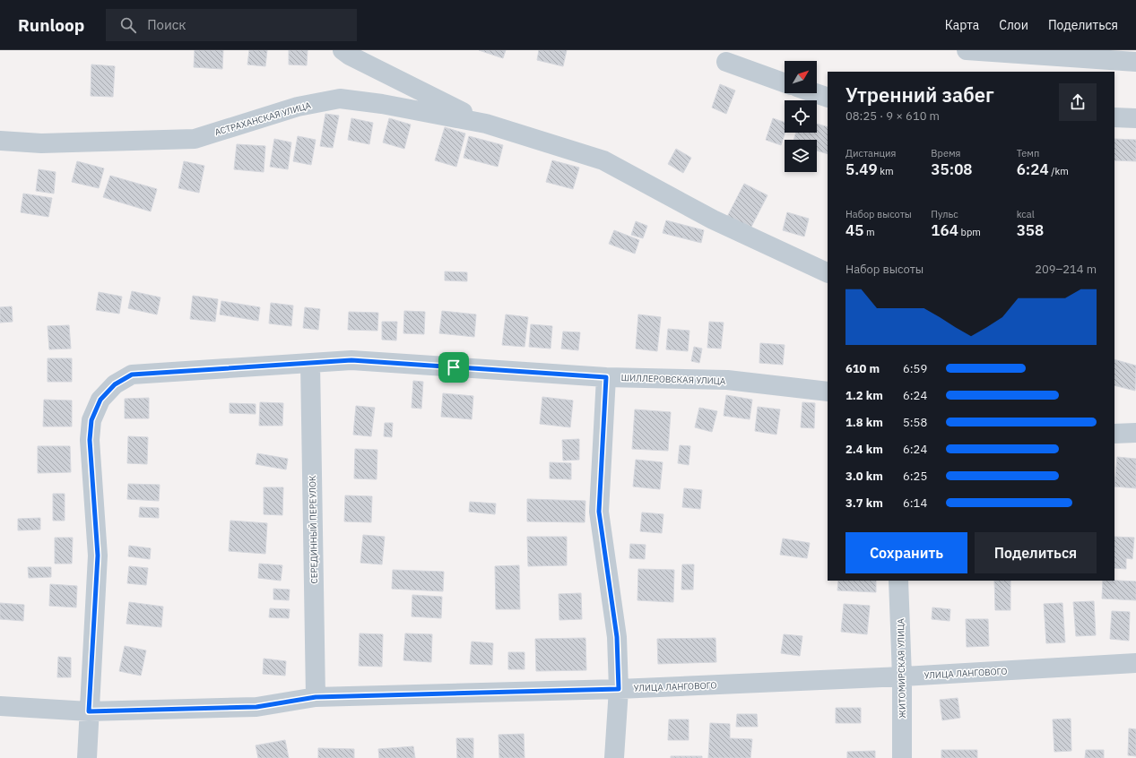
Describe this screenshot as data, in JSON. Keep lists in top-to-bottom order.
{
  "streets": {
    "street": [
      "АСТРАХАНСКАЯ УЛИЦА",
      "ШИЛЛЕРОВСКАЯ УЛИЦА",
      "СЕРЕДИННЫЙ ПЕРЕУЛОК",
      "ЖИТОМИРСКАЯ УЛИЦА",
      "УЛИЦА ЛАНГОВОГО"
    ]
  },
  "crossings": [
    ["ШИЛЛЕРОВСКАЯ УЛИЦА", "СЕРЕДИННЫЙ ПЕРЕУЛОК"],
    ["ШИЛЛЕРОВСКАЯ УЛИЦА", "УЛИЦА ЛАНГОВОГО"],
    ["СЕРЕДИННЫЙ ПЕРЕУЛОК", "УЛИЦА ЛАНГОВОГО"],
    ["ЖИТОМИРСКАЯ УЛИЦА", "УЛИЦА ЛАНГОВОГО"]
  ],
  "north": "top right",
  "page": {
    "header": "Runloop",
    "search": "Поиск",
    "nav": ["Карта", "Слои", "Поделиться"],
    "heading": ["Утренний забег", "08:25 · 9 × 610 m"],
    "stats": [
      ["Дистанция", "5.49 km"],
      ["Время", "35:08"],
      ["Темп", "6:24 /km"],
      ["Набор высоты", "45 m"],
      ["Пульс", "164 bpm"],
      ["kcal", "358"]
    ],
    "chart": ["Набор высоты", "209–214 m"],
    "list": [
      {
        "name": "610 m",
        "note": "6:59"
      },
      {
        "name": "1.2 km",
        "note": "6:24"
      },
      {
        "name": "1.8 km",
        "note": "5:58"
      },
      {
        "name": "2.4 km",
        "note": "6:24"
      },
      {
        "name": "3.0 km",
        "note": "6:25"
      },
      {
        "name": "3.7 km",
        "note": "6:14"
      }
    ],
    "buttons": ["Сохранить", "Поделиться"]
  }
}
